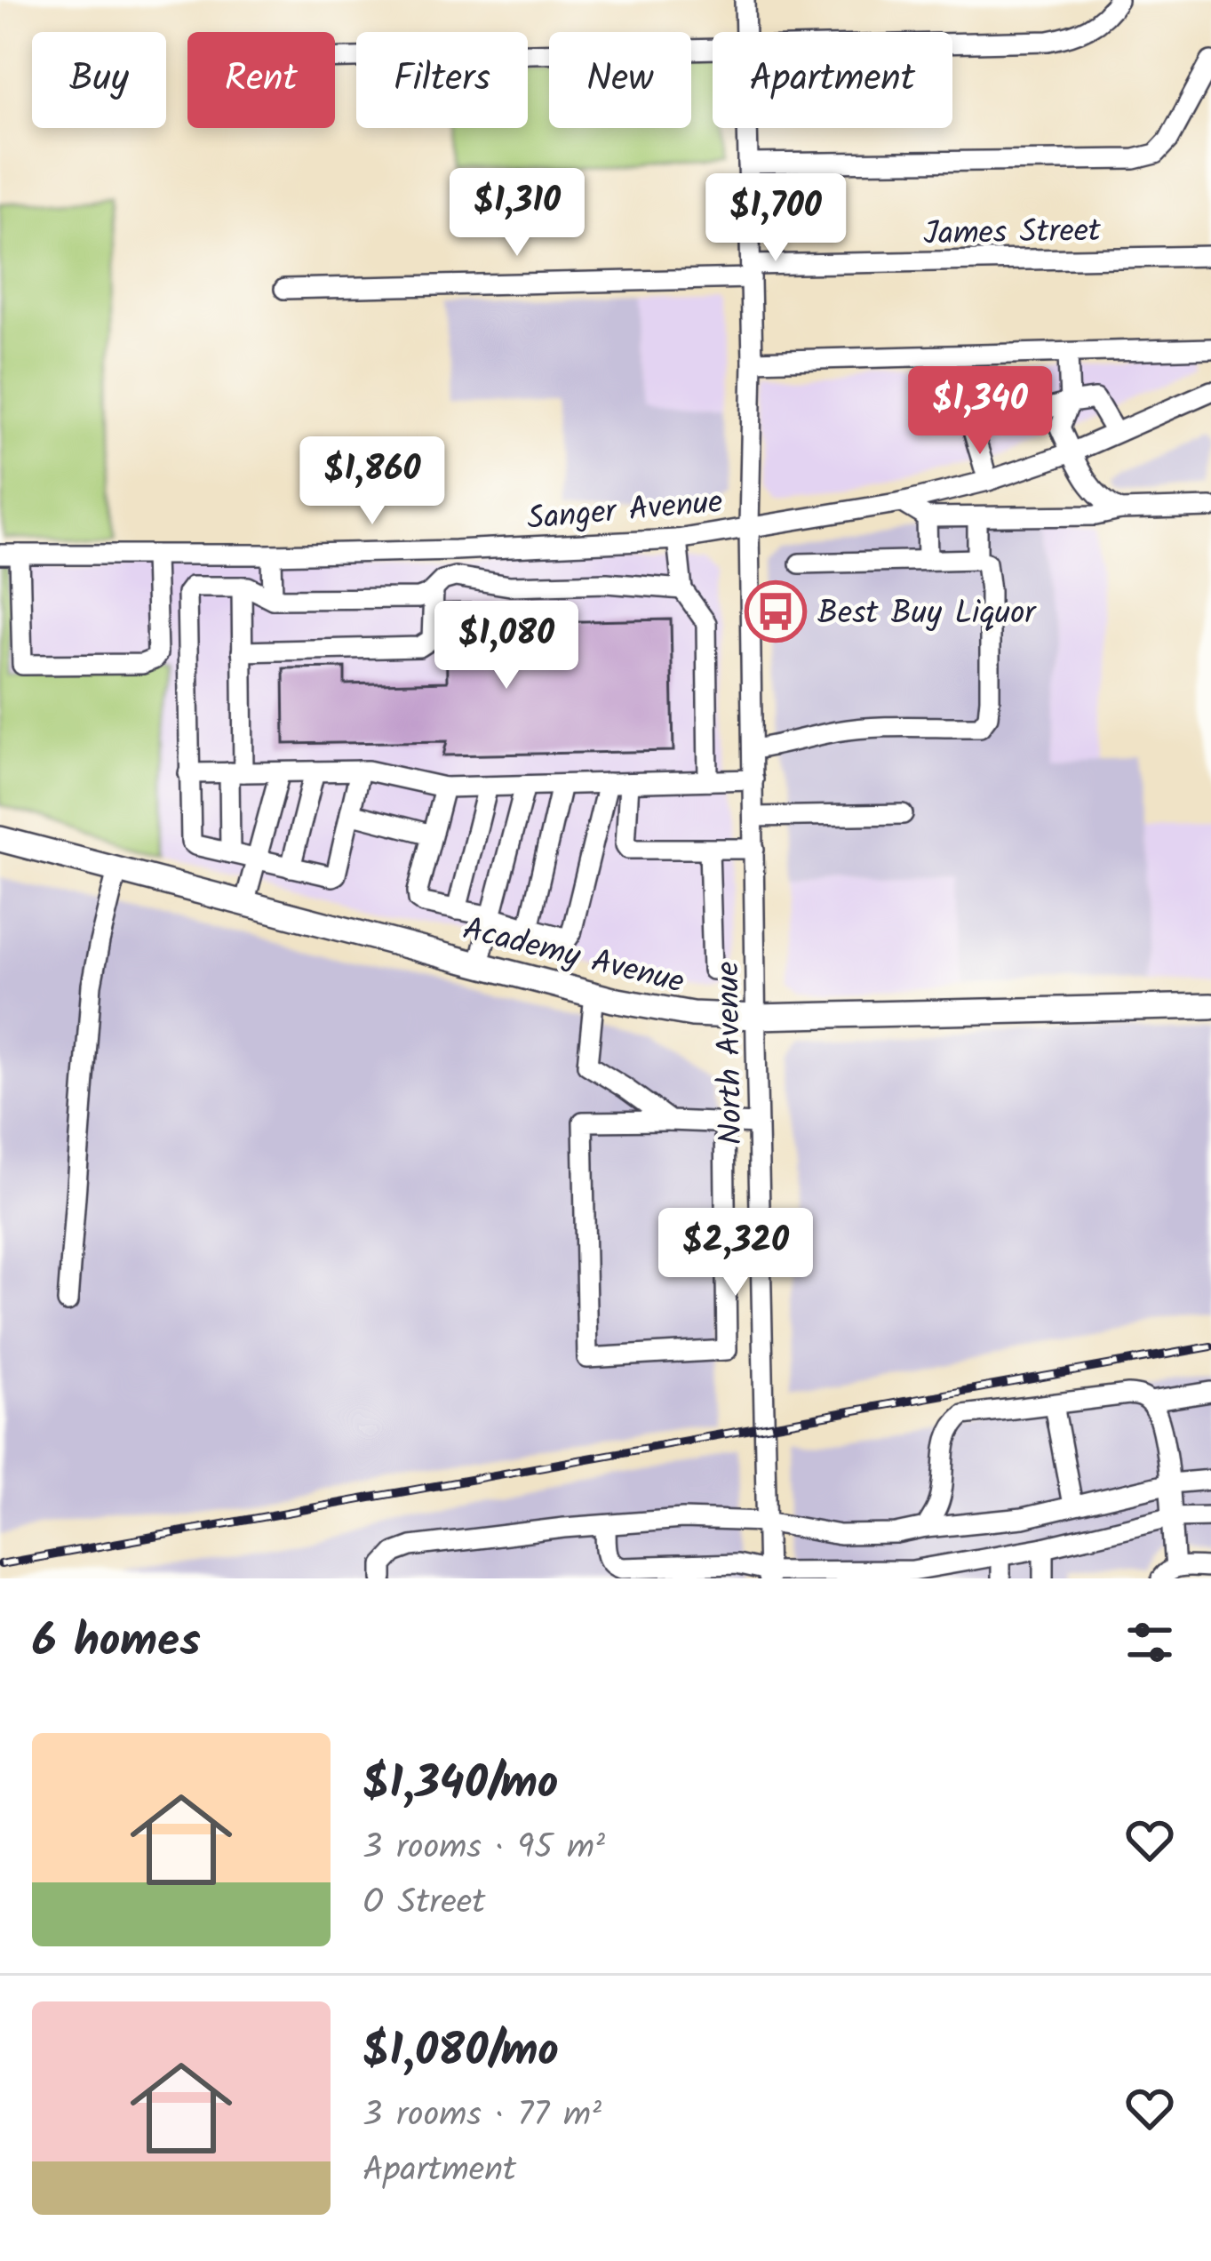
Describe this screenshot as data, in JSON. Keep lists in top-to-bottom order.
{
  "streets": {
    "main road": ["Academy Avenue"],
    "street": ["James Street", "Sanger Avenue", "North Avenue"]
  },
  "crossings": [
    ["James Street", "North Avenue"],
    ["Sanger Avenue", "North Avenue"],
    ["Academy Avenue", "North Avenue"]
  ],
  "places": {
    "bus stop": ["Best Buy Liquor"]
  },
  "page": {
    "chip": [
      "Buy",
      "Rent",
      "Filters",
      "New",
      "Apartment"
    ],
    "price": [
      "$1,310",
      "$1,700",
      "$1,340",
      "$1,860",
      "$1,080",
      "$2,320"
    ],
    "heading": "6 homes",
    "list": [
      {
        "name": "$1,340/mo",
        "note": "3 rooms · 95 m² · O Street"
      },
      {
        "name": "$1,080/mo",
        "note": "3 rooms · 77 m² · Apartment"
      }
    ]
  }
}
